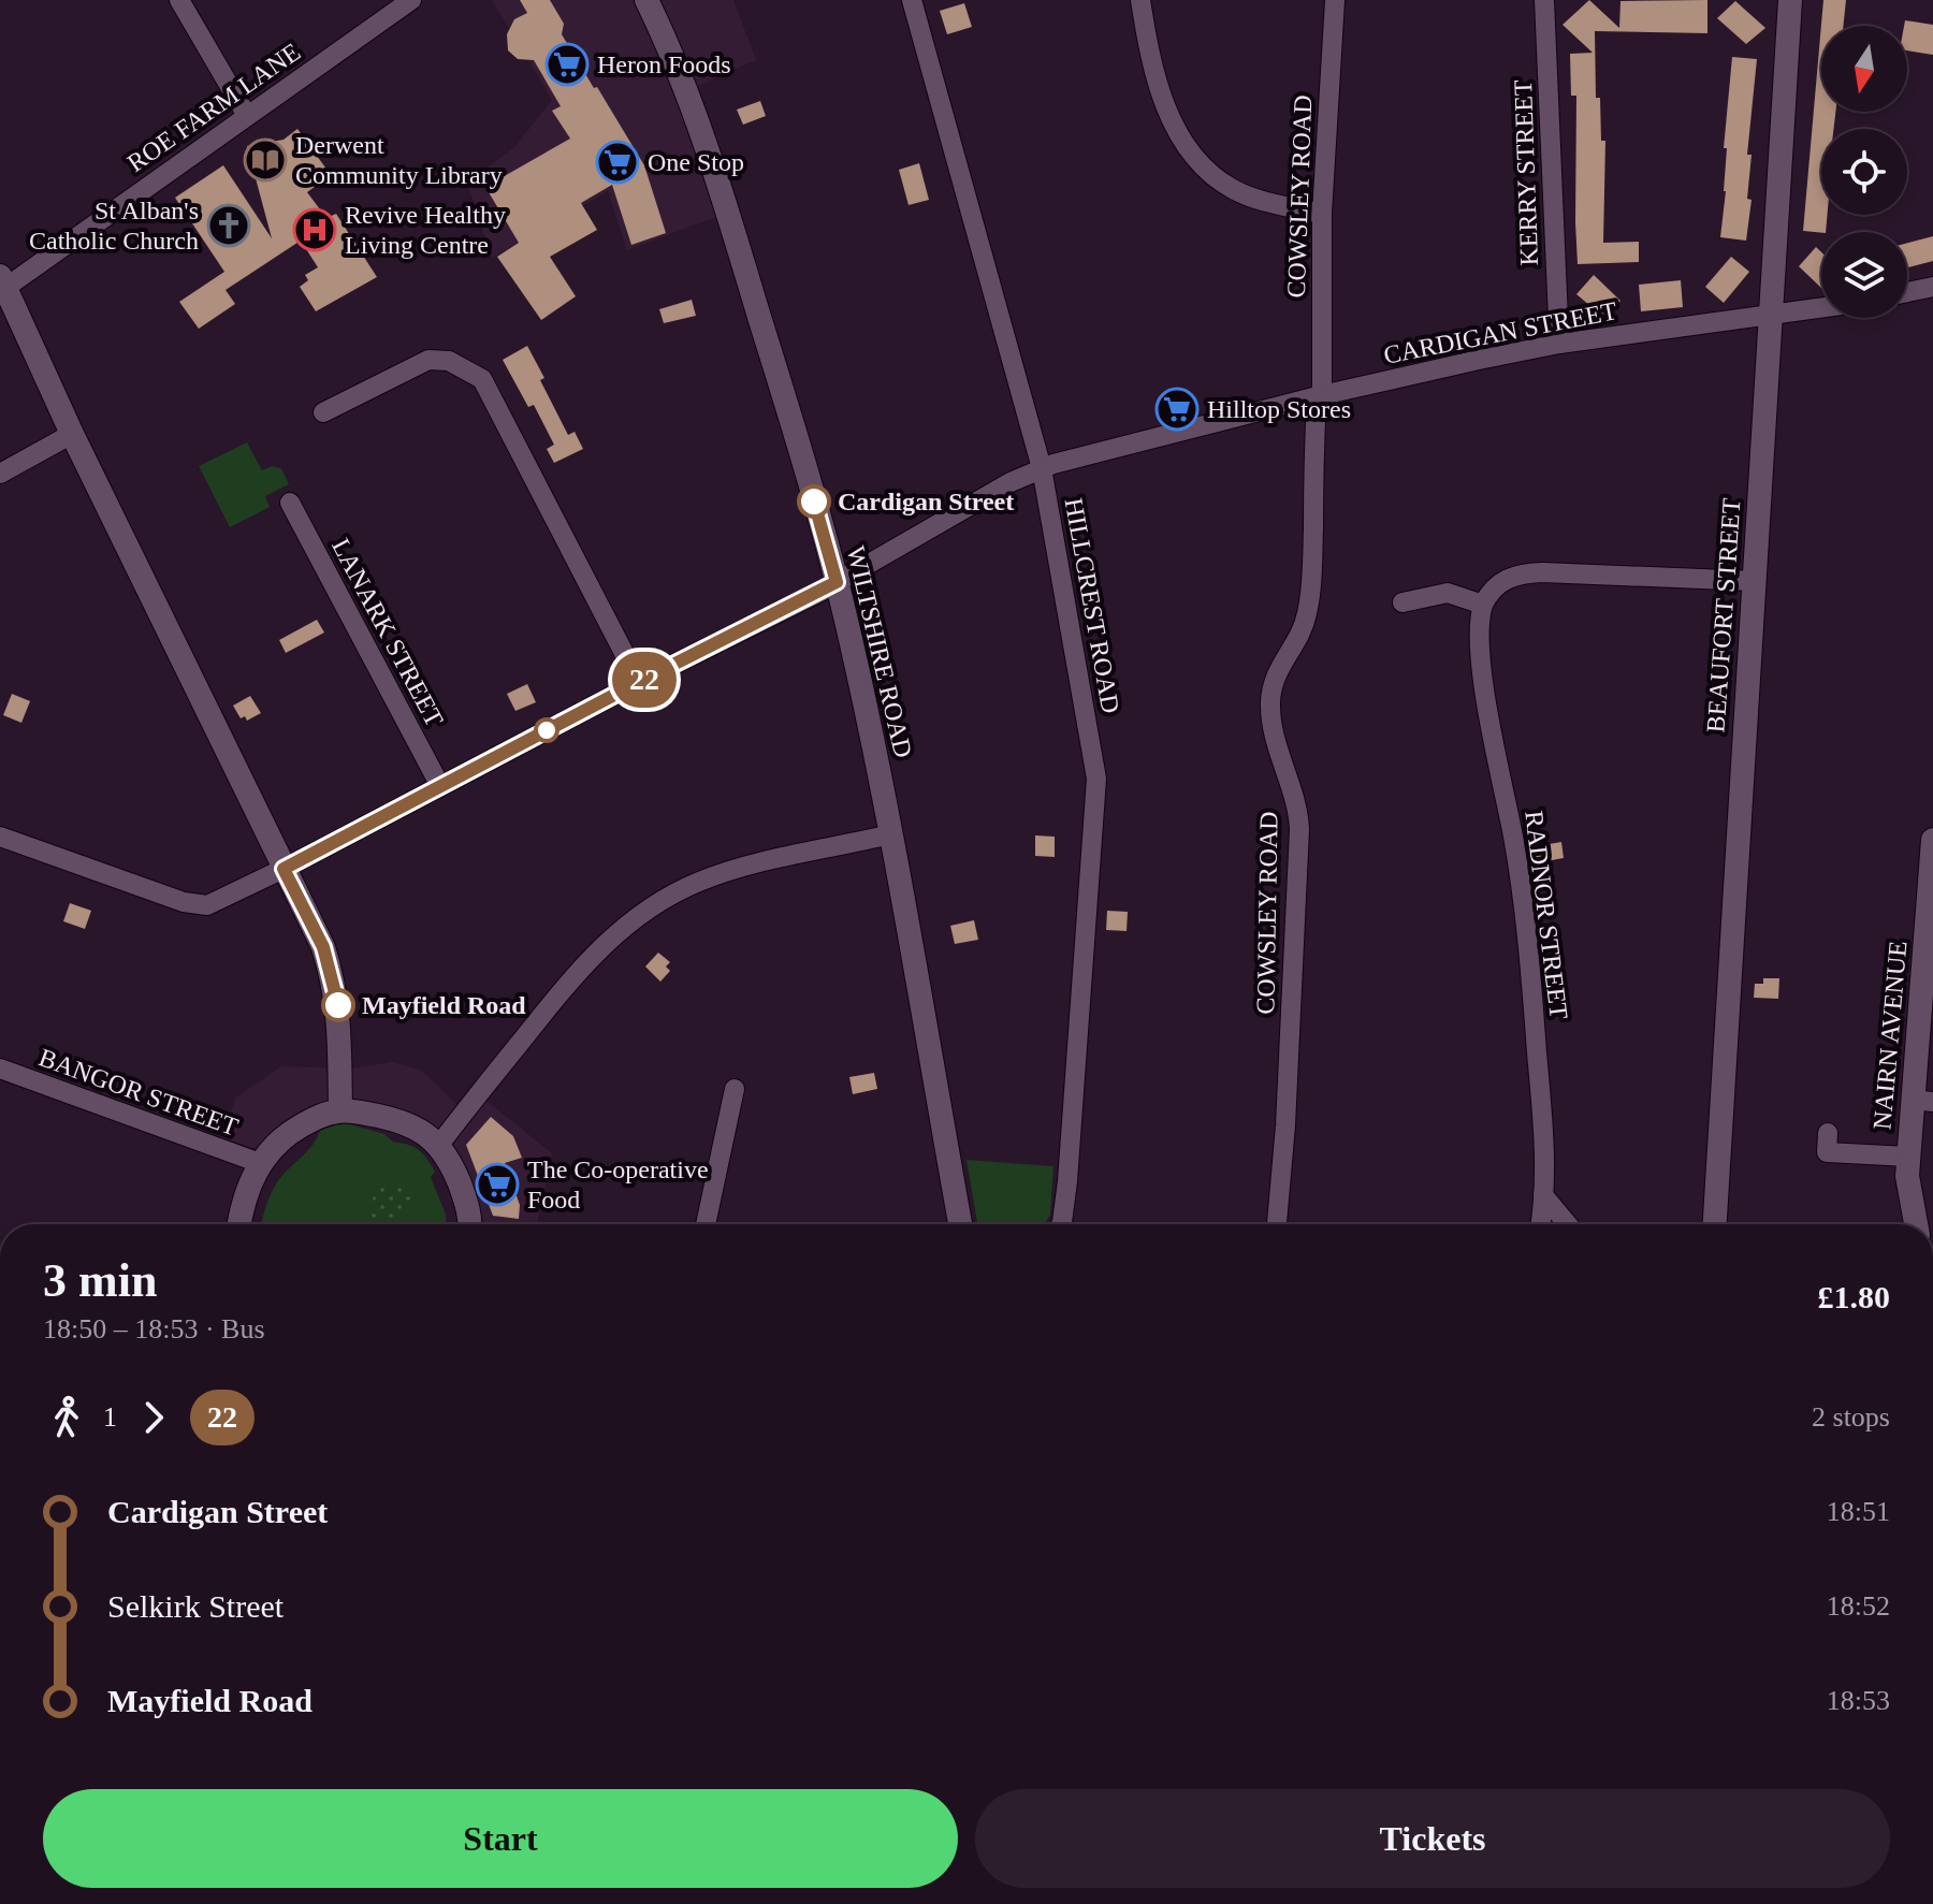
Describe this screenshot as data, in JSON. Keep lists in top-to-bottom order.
{
  "streets": {
    "street": [
      "ROE FARM LANE",
      "KERRY STREET",
      "COWSLEY ROAD",
      "CARDIGAN STREET",
      "HILLCREST ROAD",
      "BEAUFORT STREET",
      "LANARK STREET",
      "WILTSHIRE ROAD",
      "RADNOR STREET",
      "NAIRN AVENUE",
      "BANGOR STREET"
    ]
  },
  "crossings": [
    ["KERRY STREET", "CARDIGAN STREET"],
    ["COWSLEY ROAD", "CARDIGAN STREET"],
    ["CARDIGAN STREET", "HILLCREST ROAD"],
    ["CARDIGAN STREET", "BEAUFORT STREET"],
    ["CARDIGAN STREET", "LANARK STREET"],
    ["CARDIGAN STREET", "WILTSHIRE ROAD"]
  ],
  "places": {
    "supermarket": [
      "Heron Foods",
      "One Stop",
      "Hilltop Stores",
      "The Co-operative Food"
    ],
    "library": ["Derwent Community Library"],
    "church": ["St Alban's Catholic Church"],
    "hospital": ["Revive Healthy Living Centre"],
    "other": ["Cardigan Street", "Mayfield Road"]
  },
  "lines": ["bus line 22"],
  "north": "bottom",
  "page": {
    "on_map": "22",
    "heading": ["3 min", "18:50 – 18:53 · Bus", "£1.80"],
    "legs": ["1", "22", "2 stops"],
    "list": [
      {
        "name": "Cardigan Street",
        "value": "18:51"
      },
      {
        "name": "Selkirk Street",
        "value": "18:52"
      },
      {
        "name": "Mayfield Road",
        "value": "18:53"
      }
    ],
    "buttons": ["Start", "Tickets"]
  }
}
